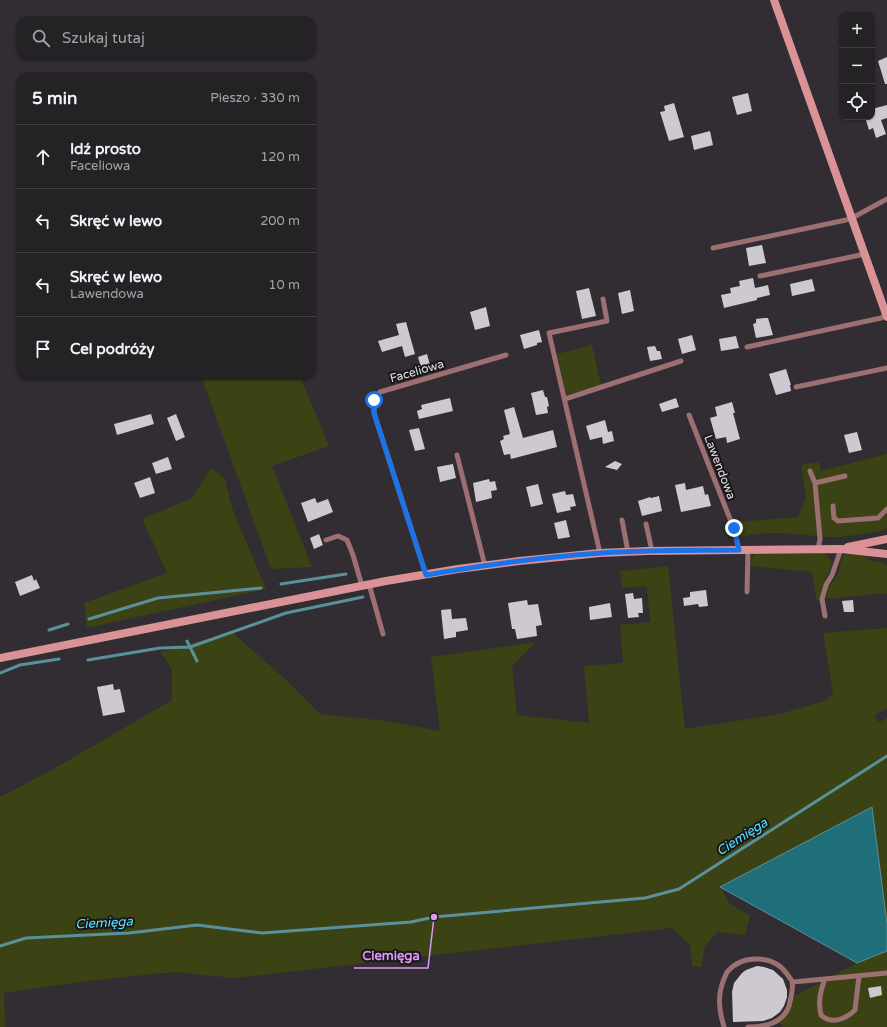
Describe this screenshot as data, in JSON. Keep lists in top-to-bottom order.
{
  "streets": {
    "lane": ["Faceliowa", "Lawendowa"]
  },
  "water": ["Ciemięga"],
  "places": ["Ciemięga"],
  "page": {
    "map_buttons": ["+", "−"],
    "search": "Szukaj tutaj",
    "heading": ["5 min", "Pieszo · 330 m"],
    "list": [
      ["Idź prosto", "Faceliowa", "120 m"],
      ["Skręć w lewo", "200 m"],
      ["Skręć w lewo", "Lawendowa", "10 m"],
      "Cel podróży"
    ]
  }
}
